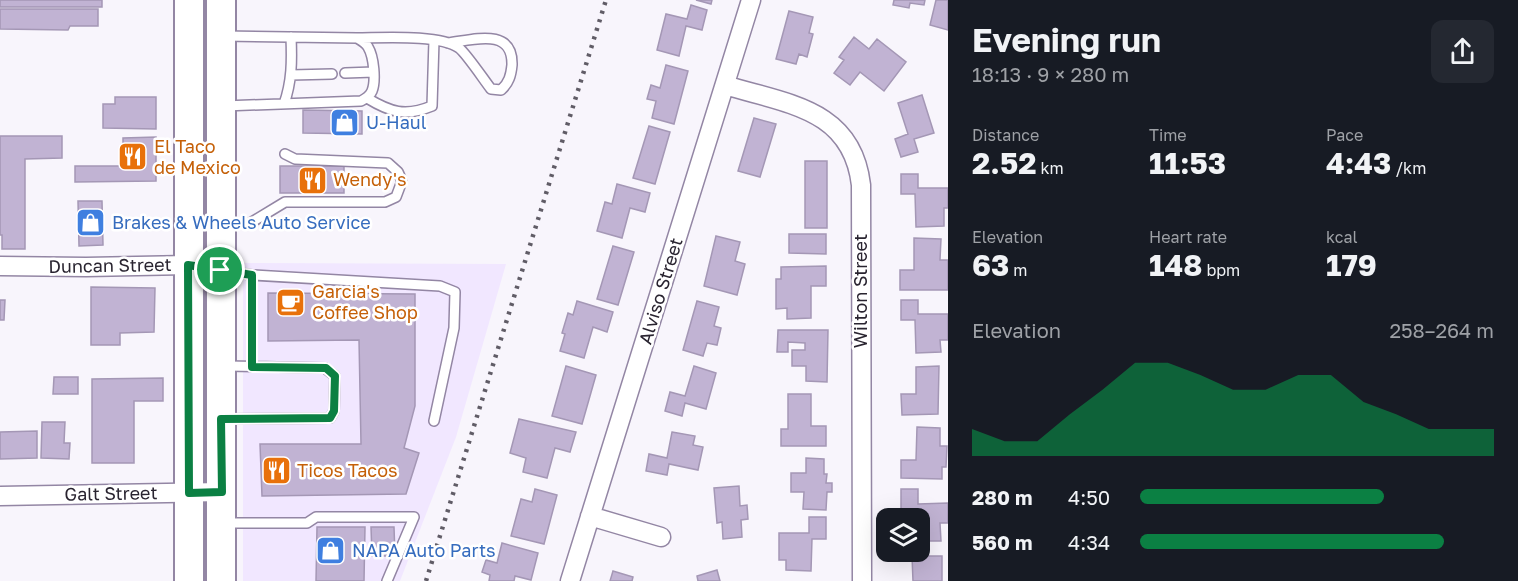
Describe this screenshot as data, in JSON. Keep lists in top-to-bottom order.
{
  "streets": {
    "street": [
      "Duncan Street",
      "Alviso Street",
      "Wilton Street",
      "Galt Street"
    ]
  },
  "crossings": [
    ["Alviso Street", "Wilton Street"]
  ],
  "places": {
    "shop": ["U-Haul", "Brakes & Wheels Auto Service", "NAPA Auto Parts"],
    "restaurant": ["El Taco de Mexico", "Wendy's", "Ticos Tacos"],
    "cafe": ["Garcia's Coffee Shop"]
  },
  "page": {
    "heading": ["Evening run", "18:13 · 9 × 280 m"],
    "stats": [
      ["Distance", "2.52 km"],
      ["Time", "11:53"],
      ["Pace", "4:43 /km"],
      ["Elevation", "63 m"],
      ["Heart rate", "148 bpm"],
      ["kcal", "179"]
    ],
    "chart": ["Elevation", "258–264 m"],
    "list": [
      {
        "name": "280 m",
        "note": "4:50"
      },
      {
        "name": "560 m",
        "note": "4:34"
      }
    ]
  }
}
